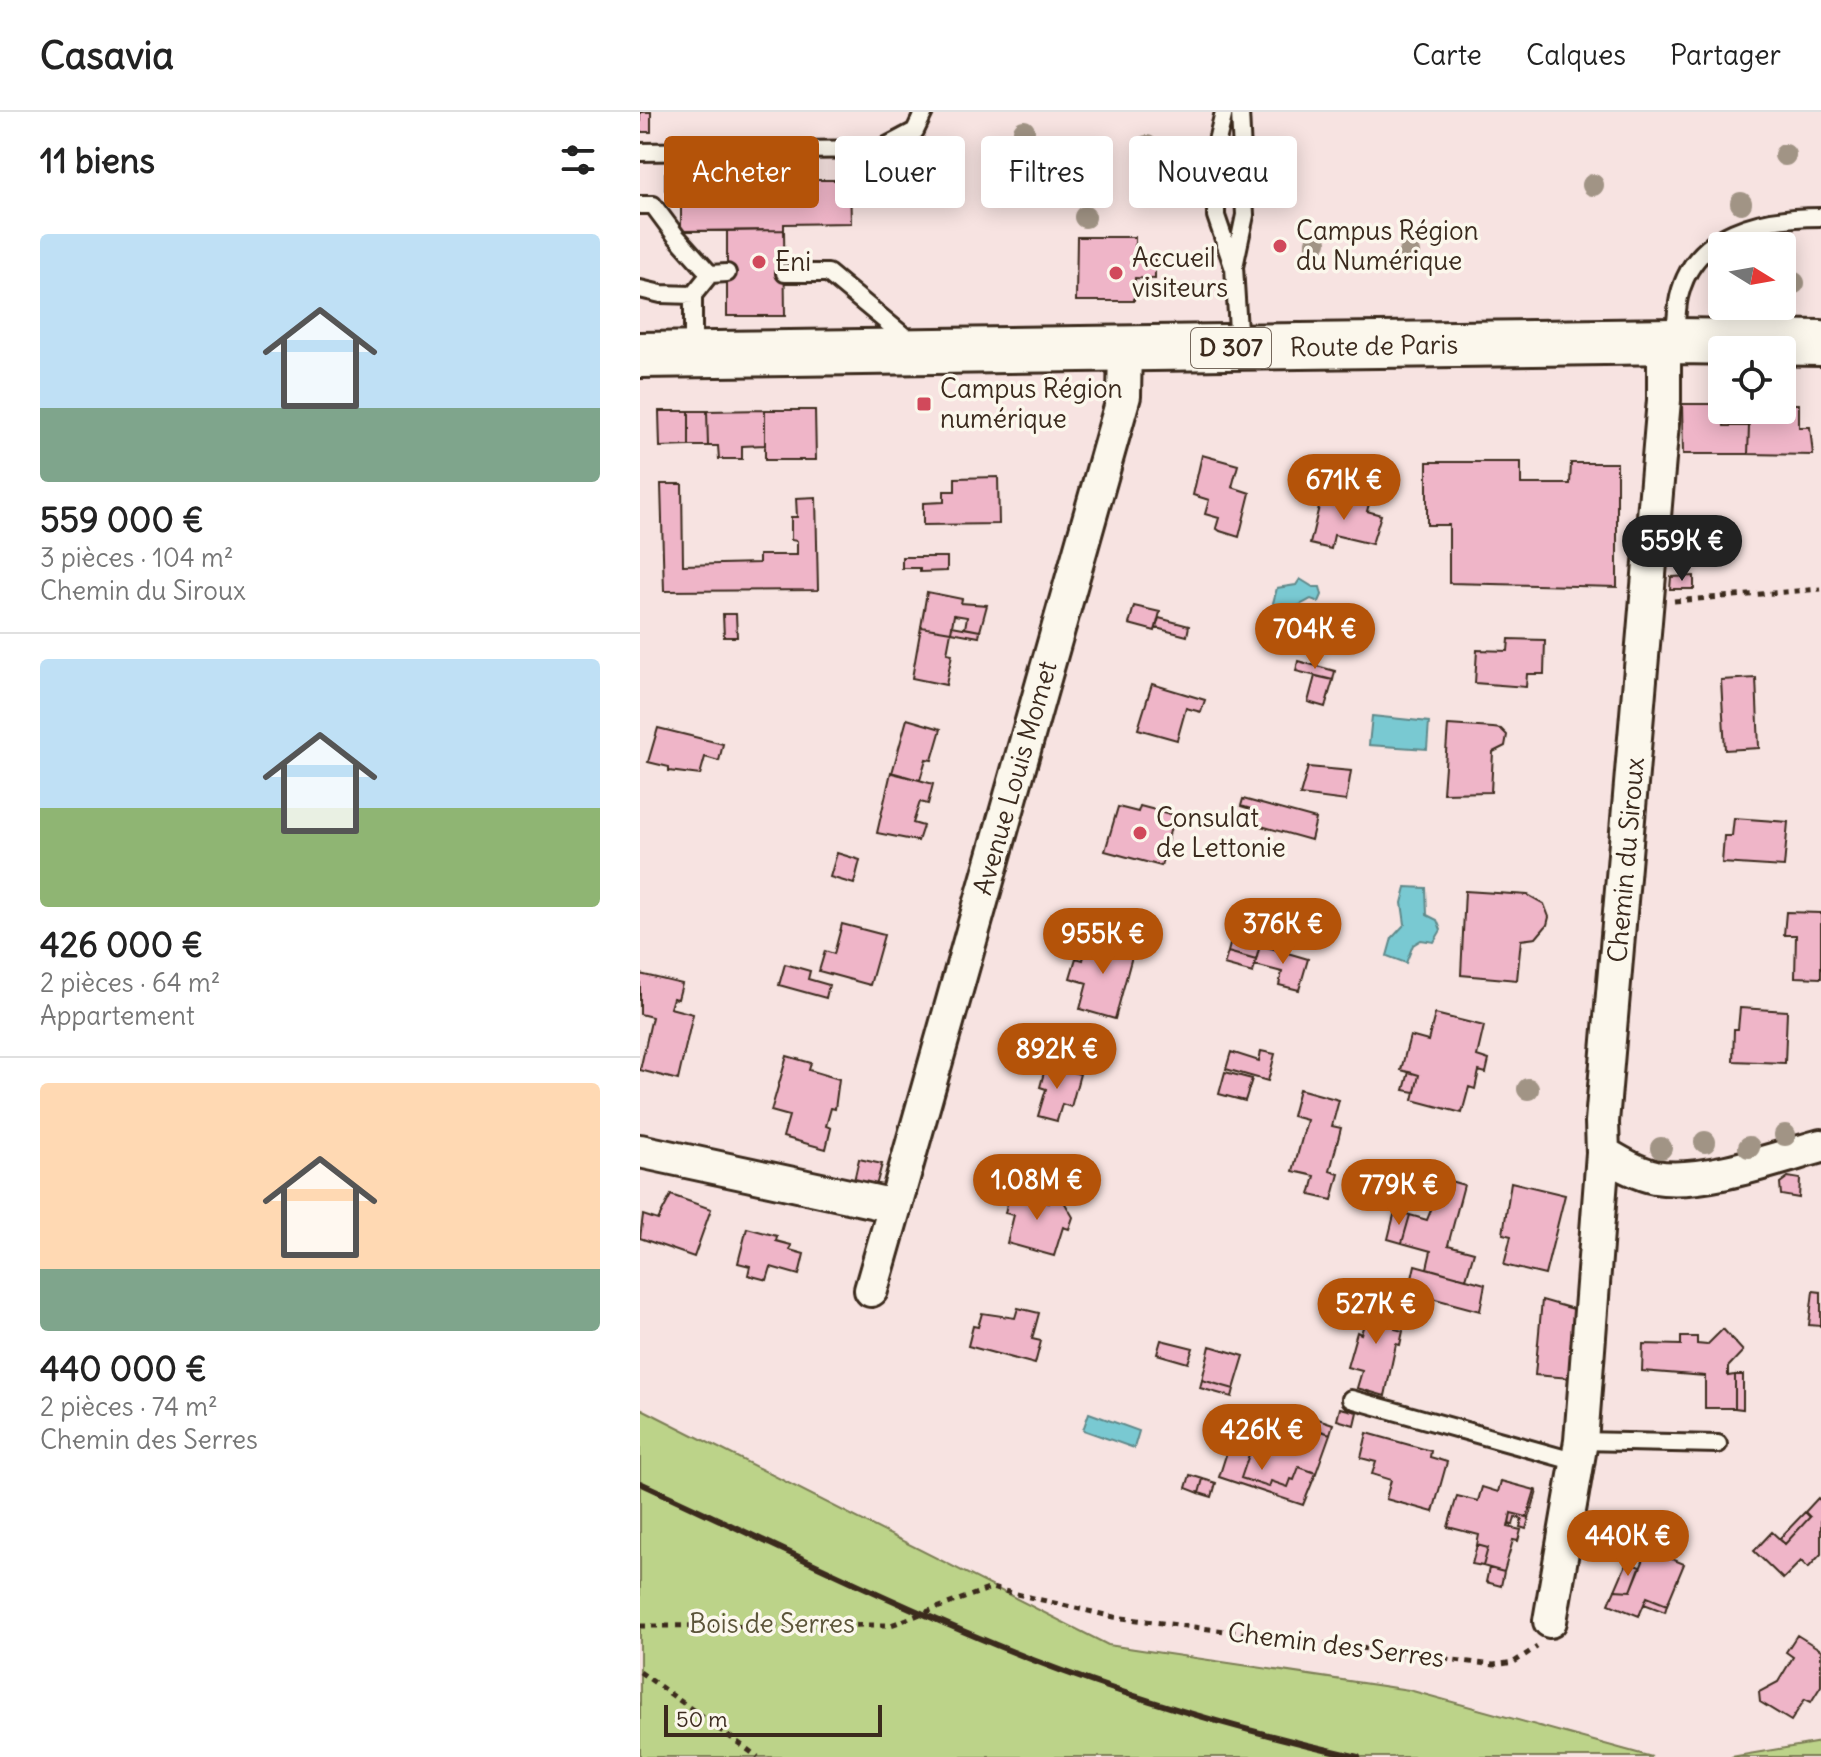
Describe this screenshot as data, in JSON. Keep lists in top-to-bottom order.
{
  "streets": {
    "main road": ["Route de Paris", "D 307"],
    "street": ["Avenue Louis Momet", "Chemin du Siroux"],
    "path": ["Chemin des Serres"]
  },
  "crossings": [
    ["Route de Paris", "Avenue Louis Momet"],
    ["Route de Paris", "Chemin du Siroux"]
  ],
  "parks": ["Bois de Serres"],
  "places": {
    "other": [
      "Campus Région du Numérique",
      "Eni",
      "Accueil visiteurs",
      "Consulat de Lettonie"
    ],
    "transit": ["Campus Région numérique"]
  },
  "scale_bar": "50 m",
  "north": "right",
  "page": {
    "header": "Casavia",
    "nav": ["Carte", "Calques", "Partager"],
    "heading": "11 biens",
    "chip": [
      "Acheter",
      "Louer",
      "Filtres",
      "Nouveau"
    ],
    "list": [
      {
        "name": "559 000 €",
        "note": "3 pièces · 104 m² · Chemin du Siroux"
      },
      {
        "name": "426 000 €",
        "note": "2 pièces · 64 m² · Appartement"
      },
      {
        "name": "440 000 €",
        "note": "2 pièces · 74 m² · Chemin des Serres"
      }
    ],
    "price": [
      "671K €",
      "559K €",
      "704K €",
      "376K €",
      "955K €",
      "892K €",
      "1.08M €",
      "779K €",
      "527K €",
      "426K €",
      "440K €"
    ],
    "scale": "50 m"
  }
}
